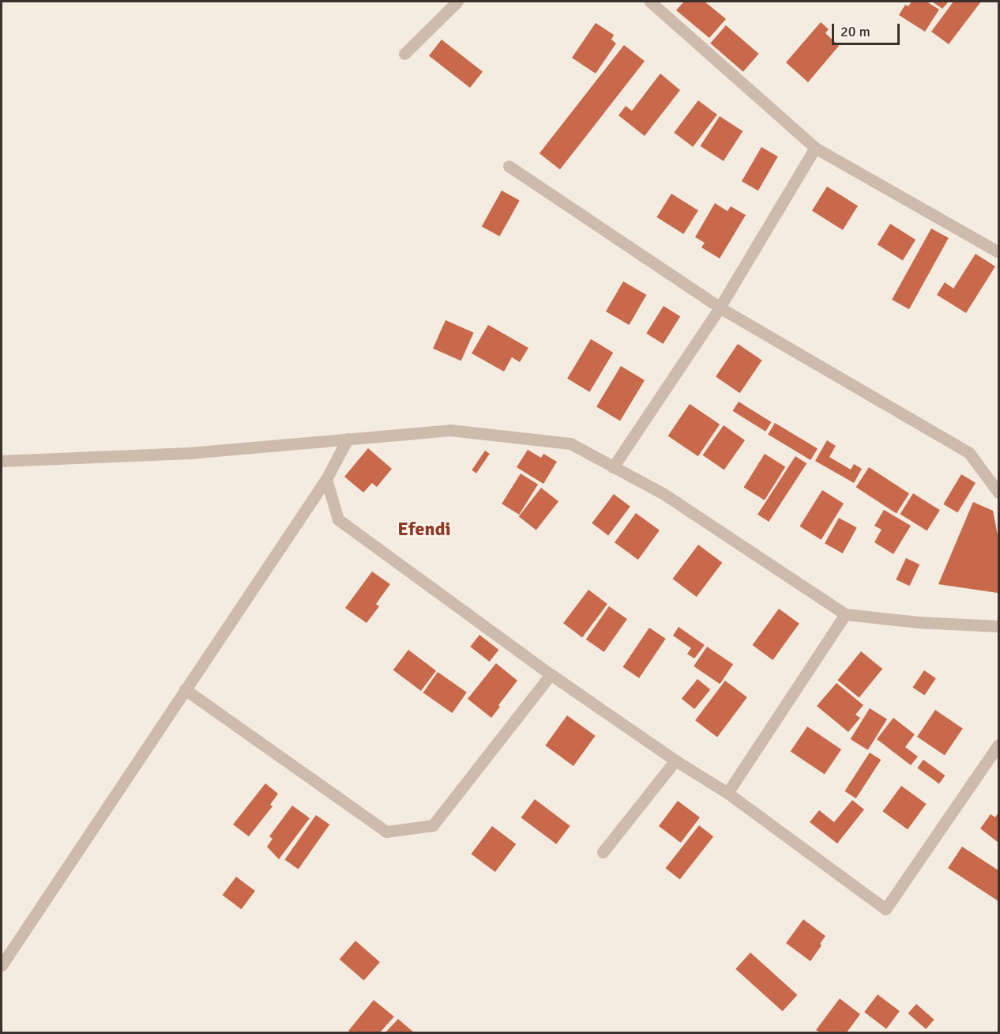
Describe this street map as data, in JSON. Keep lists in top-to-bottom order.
{
  "districts": ["Efendi"],
  "scale_bar": "20 m"
}
